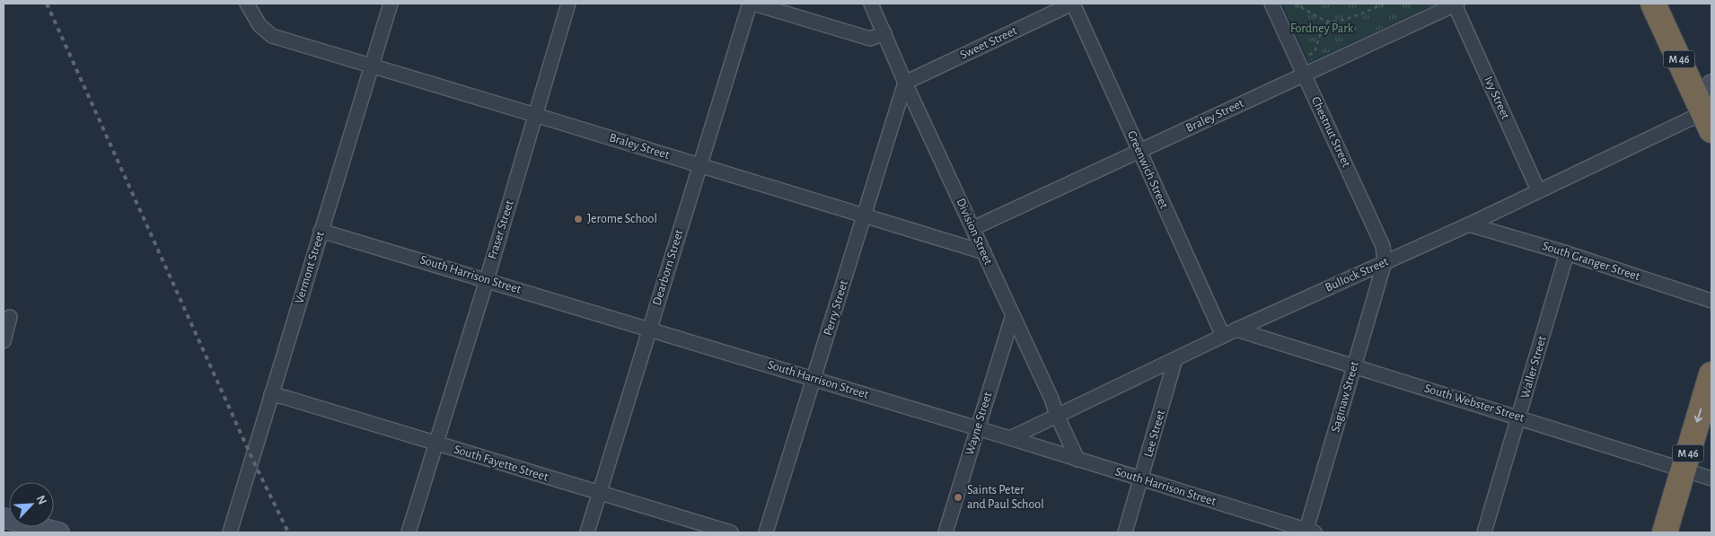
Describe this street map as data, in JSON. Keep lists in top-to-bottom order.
{
  "streets": {
    "highway": ["M 46"],
    "street": [
      "Sweet Street",
      "Ivy Street",
      "Braley Street",
      "Chestnut Street",
      "Greenwich Street",
      "Fraser Street",
      "Division Street",
      "South Granger Street",
      "Vermont Street",
      "Dearborn Street",
      "South Harrison Street",
      "Bullock Street",
      "Perry Street",
      "Waller Street",
      "Saginaw Street",
      "South Webster Street",
      "Wayne Street",
      "Lee Street",
      "South Fayette Street"
    ]
  },
  "crossings": [
    ["Sweet Street", "Greenwich Street"],
    ["Sweet Street", "Division Street"],
    ["Sweet Street", "Perry Street"],
    ["M 46", "Bullock Street"],
    ["M 46", "South Webster Street"],
    ["Ivy Street", "Braley Street"],
    ["Ivy Street", "Bullock Street"],
    ["Braley Street", "Chestnut Street"],
    ["Braley Street", "Greenwich Street"],
    ["Braley Street", "Fraser Street"],
    ["Braley Street", "Division Street"],
    ["Braley Street", "Vermont Street"],
    ["Braley Street", "Dearborn Street"],
    ["Braley Street", "Perry Street"],
    ["Chestnut Street", "Bullock Street"],
    ["Chestnut Street", "Saginaw Street"],
    ["Greenwich Street", "Bullock Street"],
    ["Fraser Street", "South Harrison Street"],
    ["Fraser Street", "South Fayette Street"],
    ["Division Street", "South Harrison Street"],
    ["Division Street", "Bullock Street"],
    ["Division Street", "Perry Street"],
    ["Division Street", "Wayne Street"],
    ["South Granger Street", "Bullock Street"],
    ["South Granger Street", "Waller Street"],
    ["Vermont Street", "South Harrison Street"],
    ["Vermont Street", "South Fayette Street"],
    ["Dearborn Street", "South Harrison Street"],
    ["Dearborn Street", "South Fayette Street"],
    ["South Harrison Street", "Bullock Street"],
    ["South Harrison Street", "Perry Street"],
    ["South Harrison Street", "Saginaw Street"],
    ["South Harrison Street", "Wayne Street"],
    ["South Harrison Street", "Lee Street"],
    ["Bullock Street", "Saginaw Street"],
    ["Bullock Street", "South Webster Street"],
    ["Bullock Street", "Lee Street"],
    ["Waller Street", "South Webster Street"],
    ["Saginaw Street", "South Webster Street"]
  ],
  "parks": ["Fordney Park"],
  "places": ["Jerome School", "Saints Peter and Paul School"],
  "north": "top right"
}
